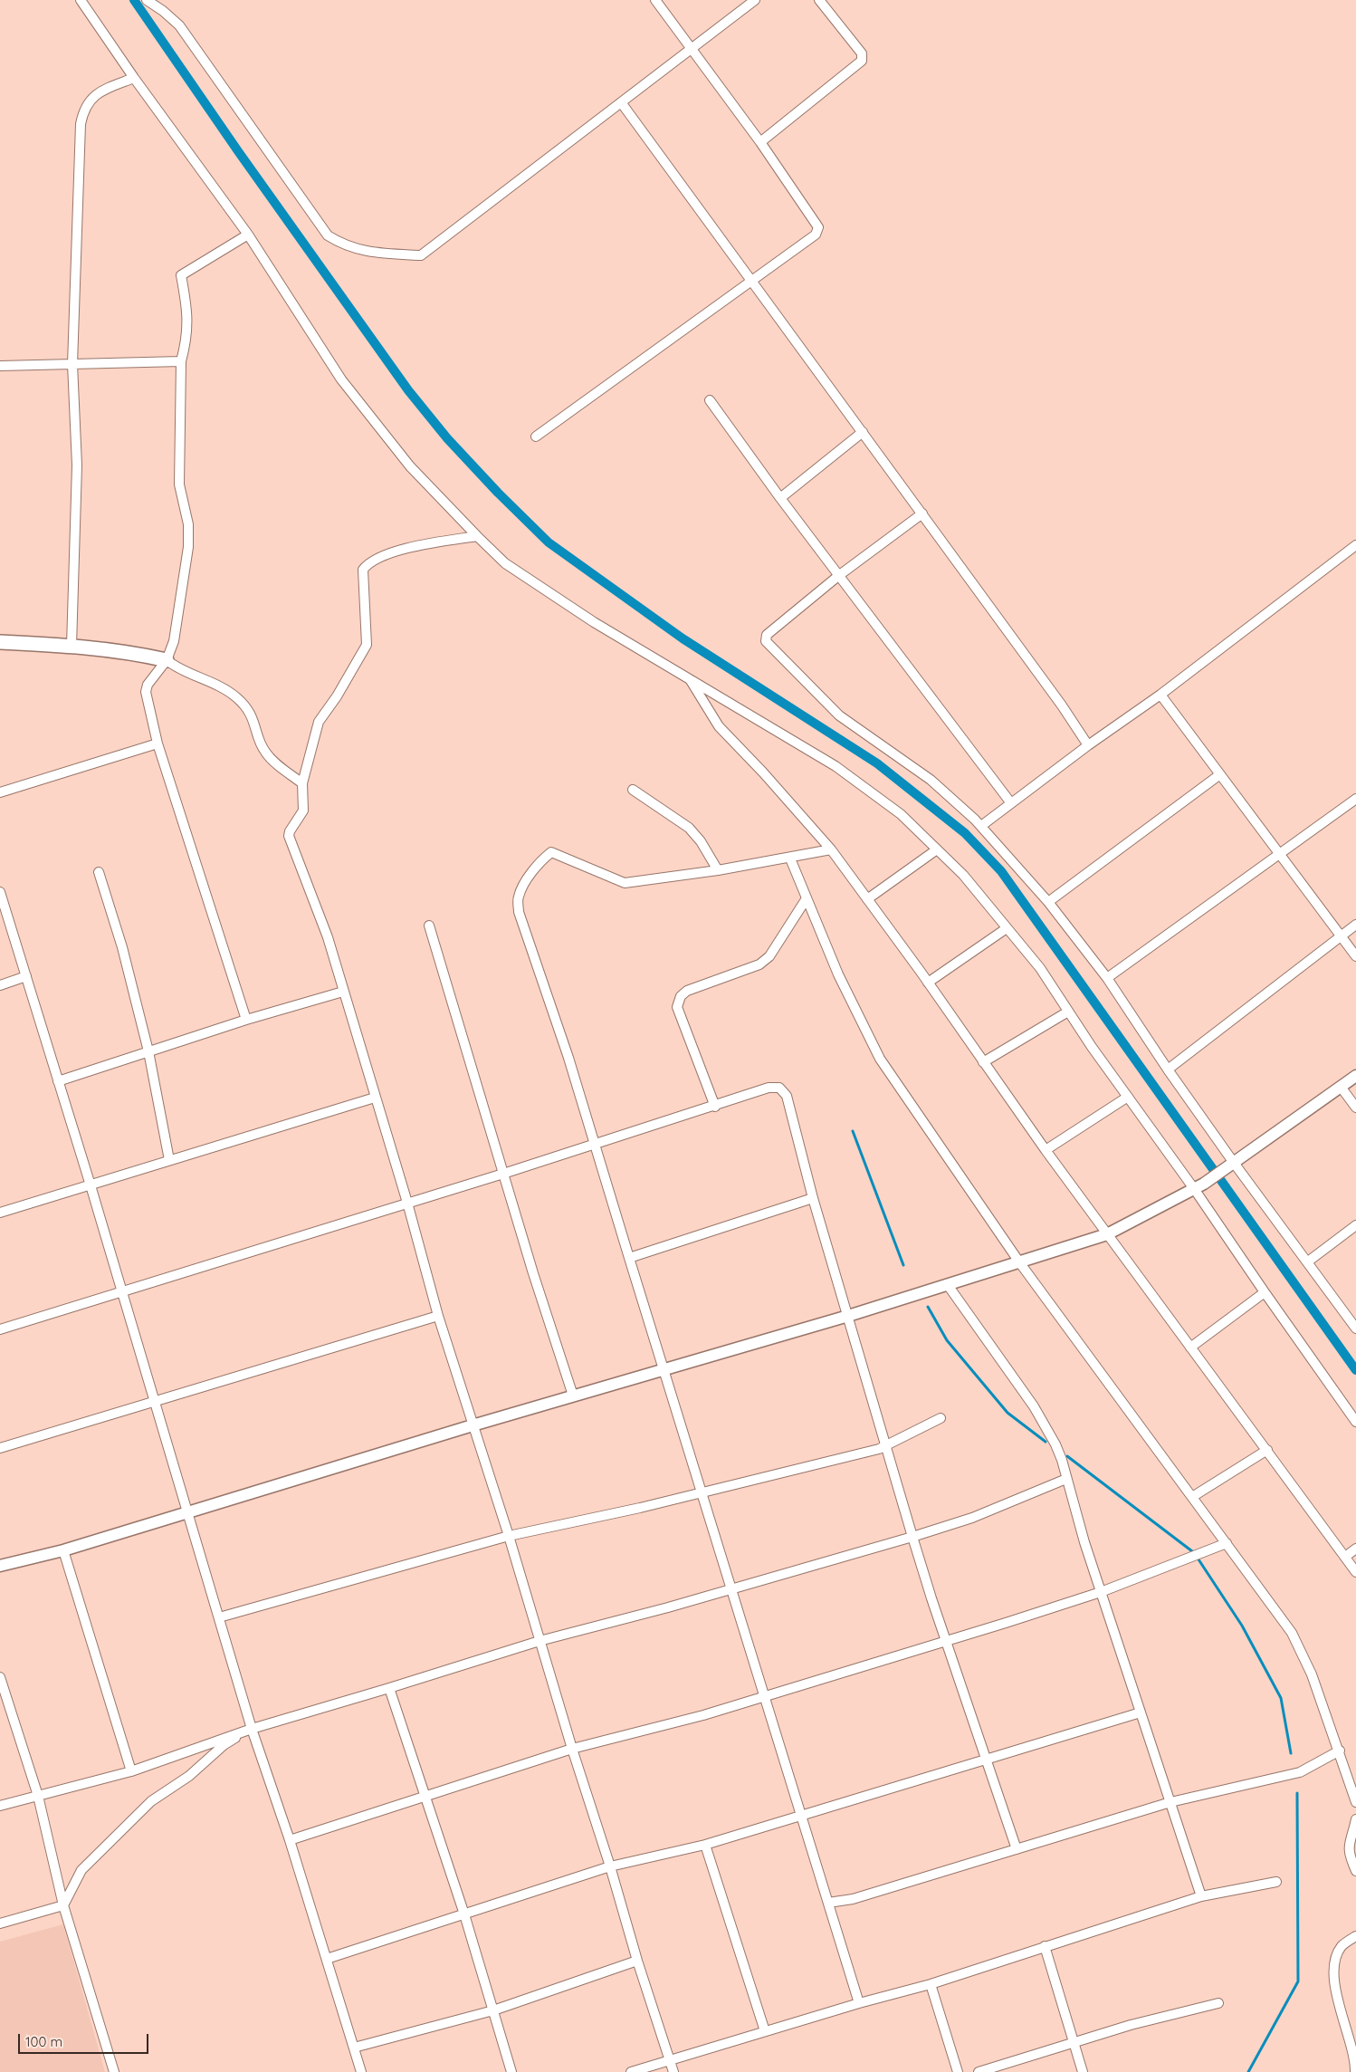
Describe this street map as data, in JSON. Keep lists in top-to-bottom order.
{
  "scale_bar": "100 m"
}
